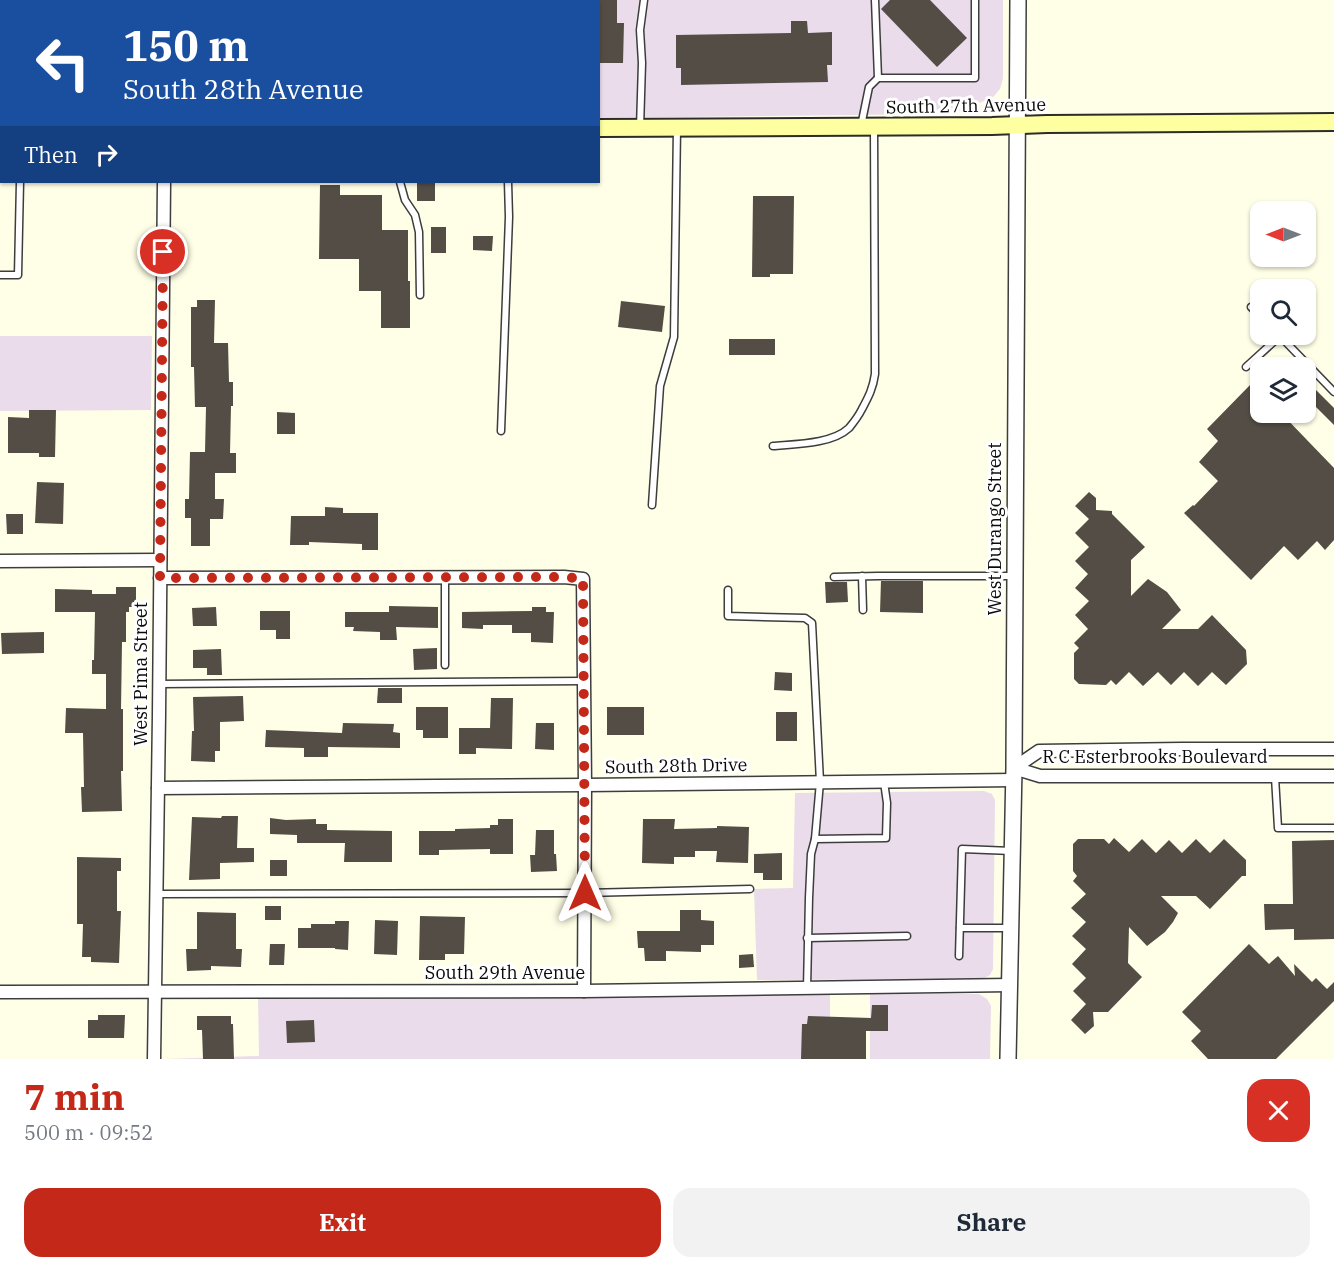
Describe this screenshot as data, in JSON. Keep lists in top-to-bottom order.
{
  "streets": {
    "main road": ["South 27th Avenue"],
    "street": [
      "West Durango Street",
      "West Pima Street",
      "R C Esterbrooks Boulevard",
      "South 28th Drive",
      "South 29th Avenue"
    ]
  },
  "crossings": [
    ["South 27th Avenue", "West Durango Street"],
    ["West Durango Street", "R C Esterbrooks Boulevard"],
    ["West Durango Street", "South 28th Drive"],
    ["West Durango Street", "South 29th Avenue"],
    ["West Pima Street", "South 28th Drive"],
    ["West Pima Street", "South 29th Avenue"],
    ["R C Esterbrooks Boulevard", "South 28th Drive"]
  ],
  "north": "left",
  "page": {
    "turn": ["150 m", "South 28th Avenue"],
    "then": "Then",
    "heading": ["7 min", "500 m · 09:52"],
    "buttons": ["Exit", "Share"]
  }
}
